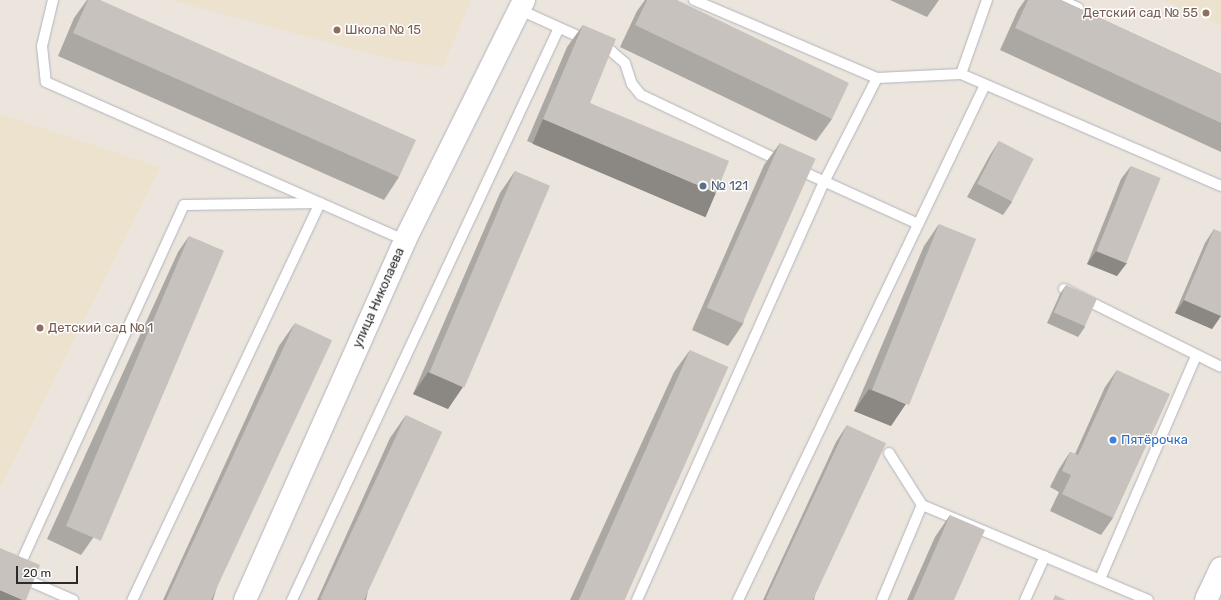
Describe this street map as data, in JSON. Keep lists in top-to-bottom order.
{
  "streets": {
    "main road": ["улица Николаева"]
  },
  "places": [
    "Детский сад № 55",
    "Школа № 15",
    "№ 121",
    "Детский сад № 1",
    "Пятёрочка"
  ],
  "scale_bar": "20 m"
}
